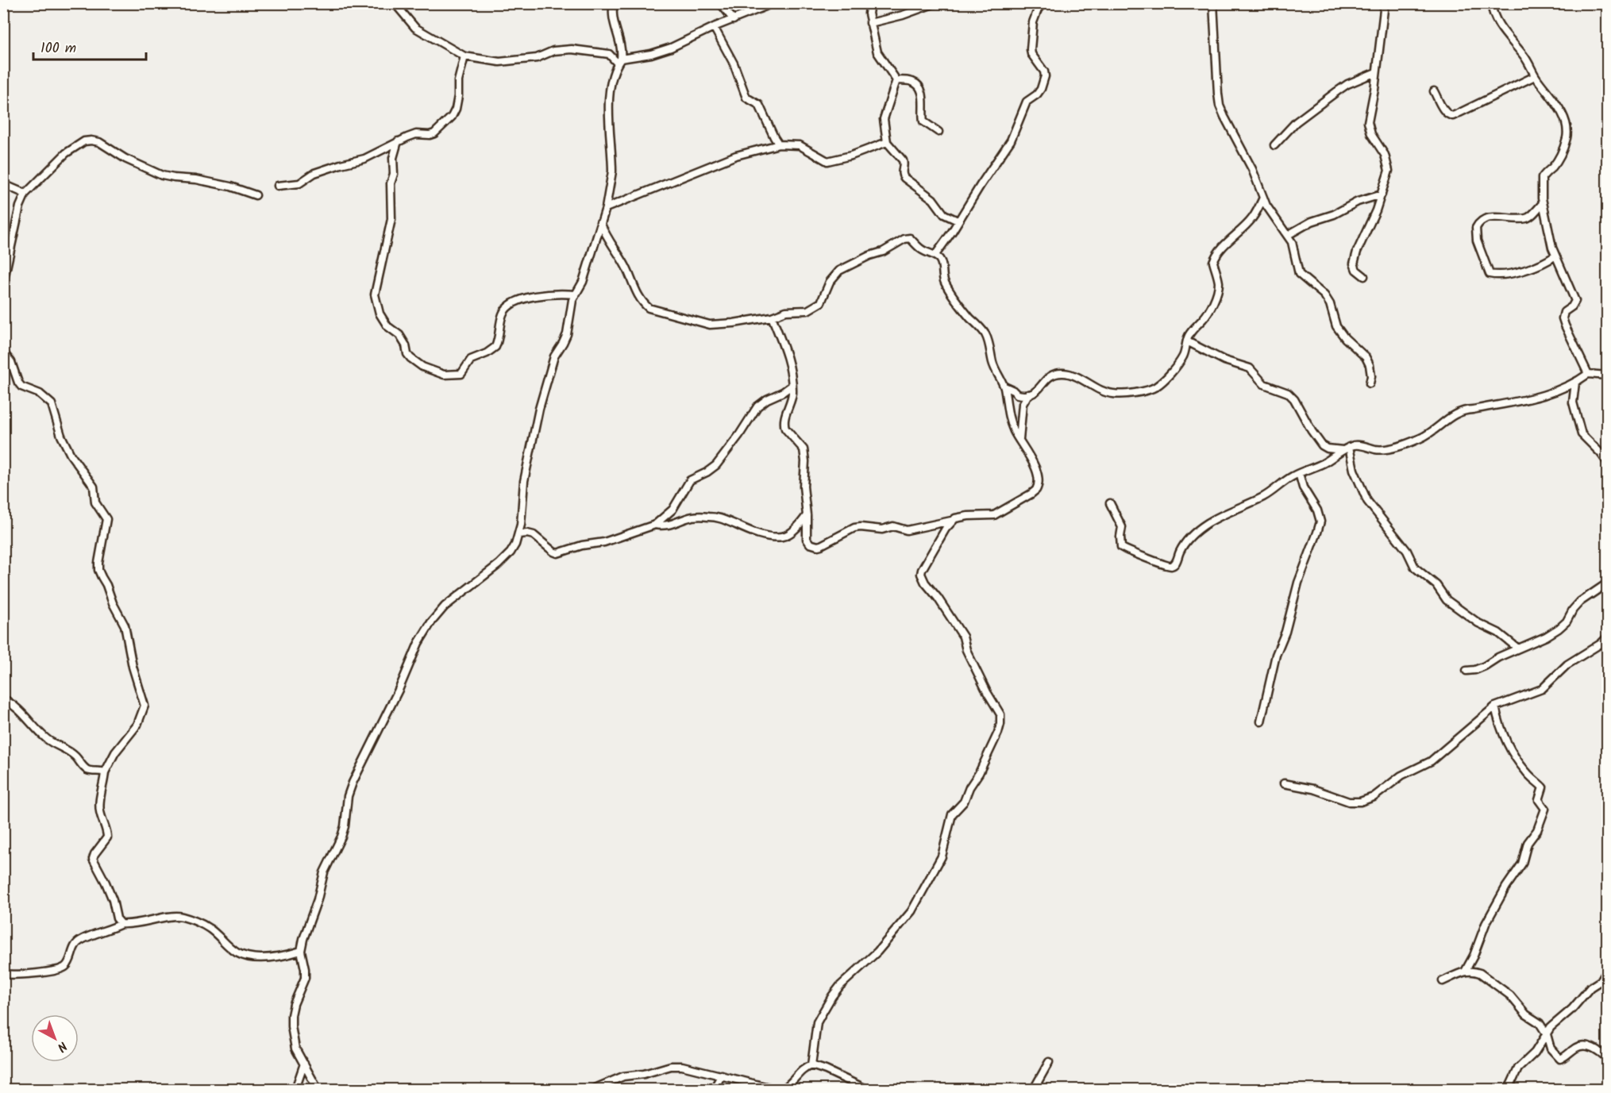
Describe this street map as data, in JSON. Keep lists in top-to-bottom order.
{
  "scale_bar": "100 m",
  "north": "bottom right"
}
